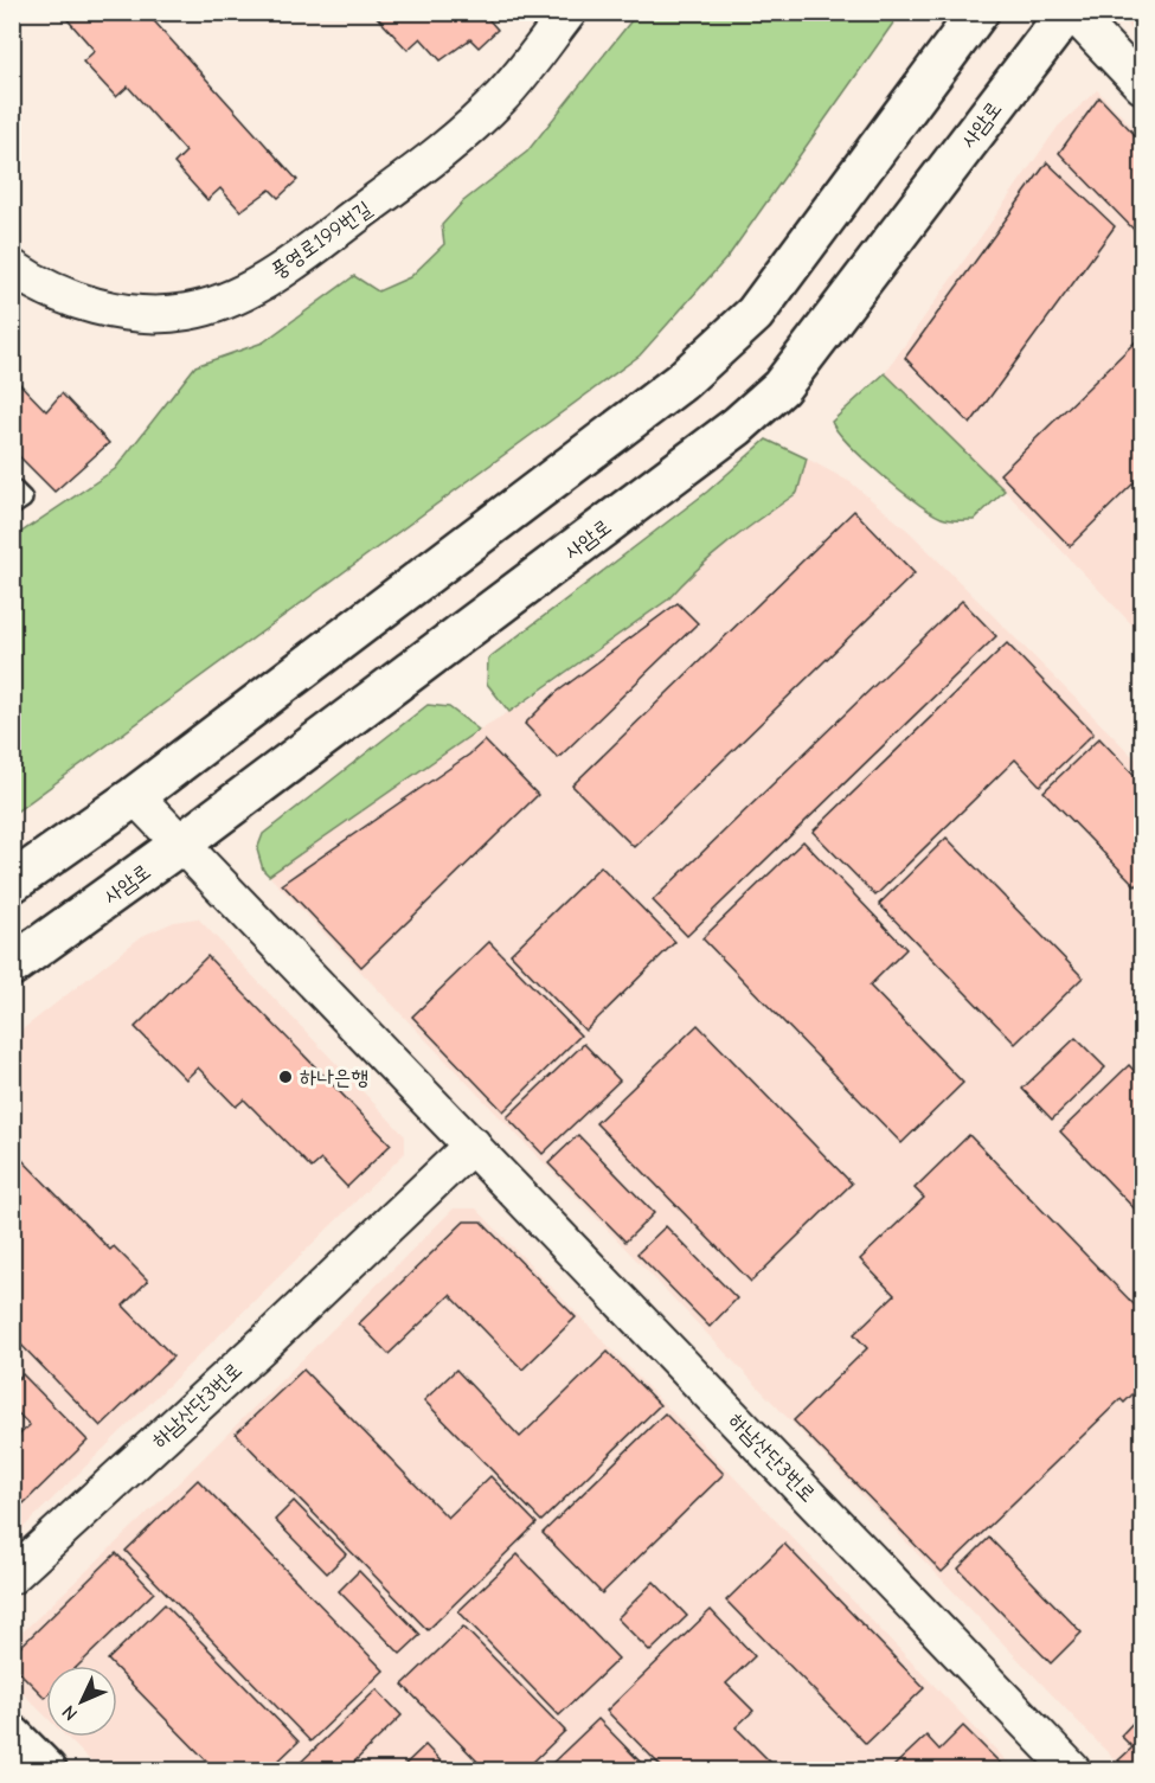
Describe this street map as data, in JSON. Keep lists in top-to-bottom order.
{
  "streets": {
    "main road": ["사암로"],
    "street": ["풍영로199번길", "하남산단3번로"]
  },
  "crossings": [
    ["사암로", "하남산단3번로"]
  ],
  "places": ["하나은행"],
  "north": "bottom left"
}
